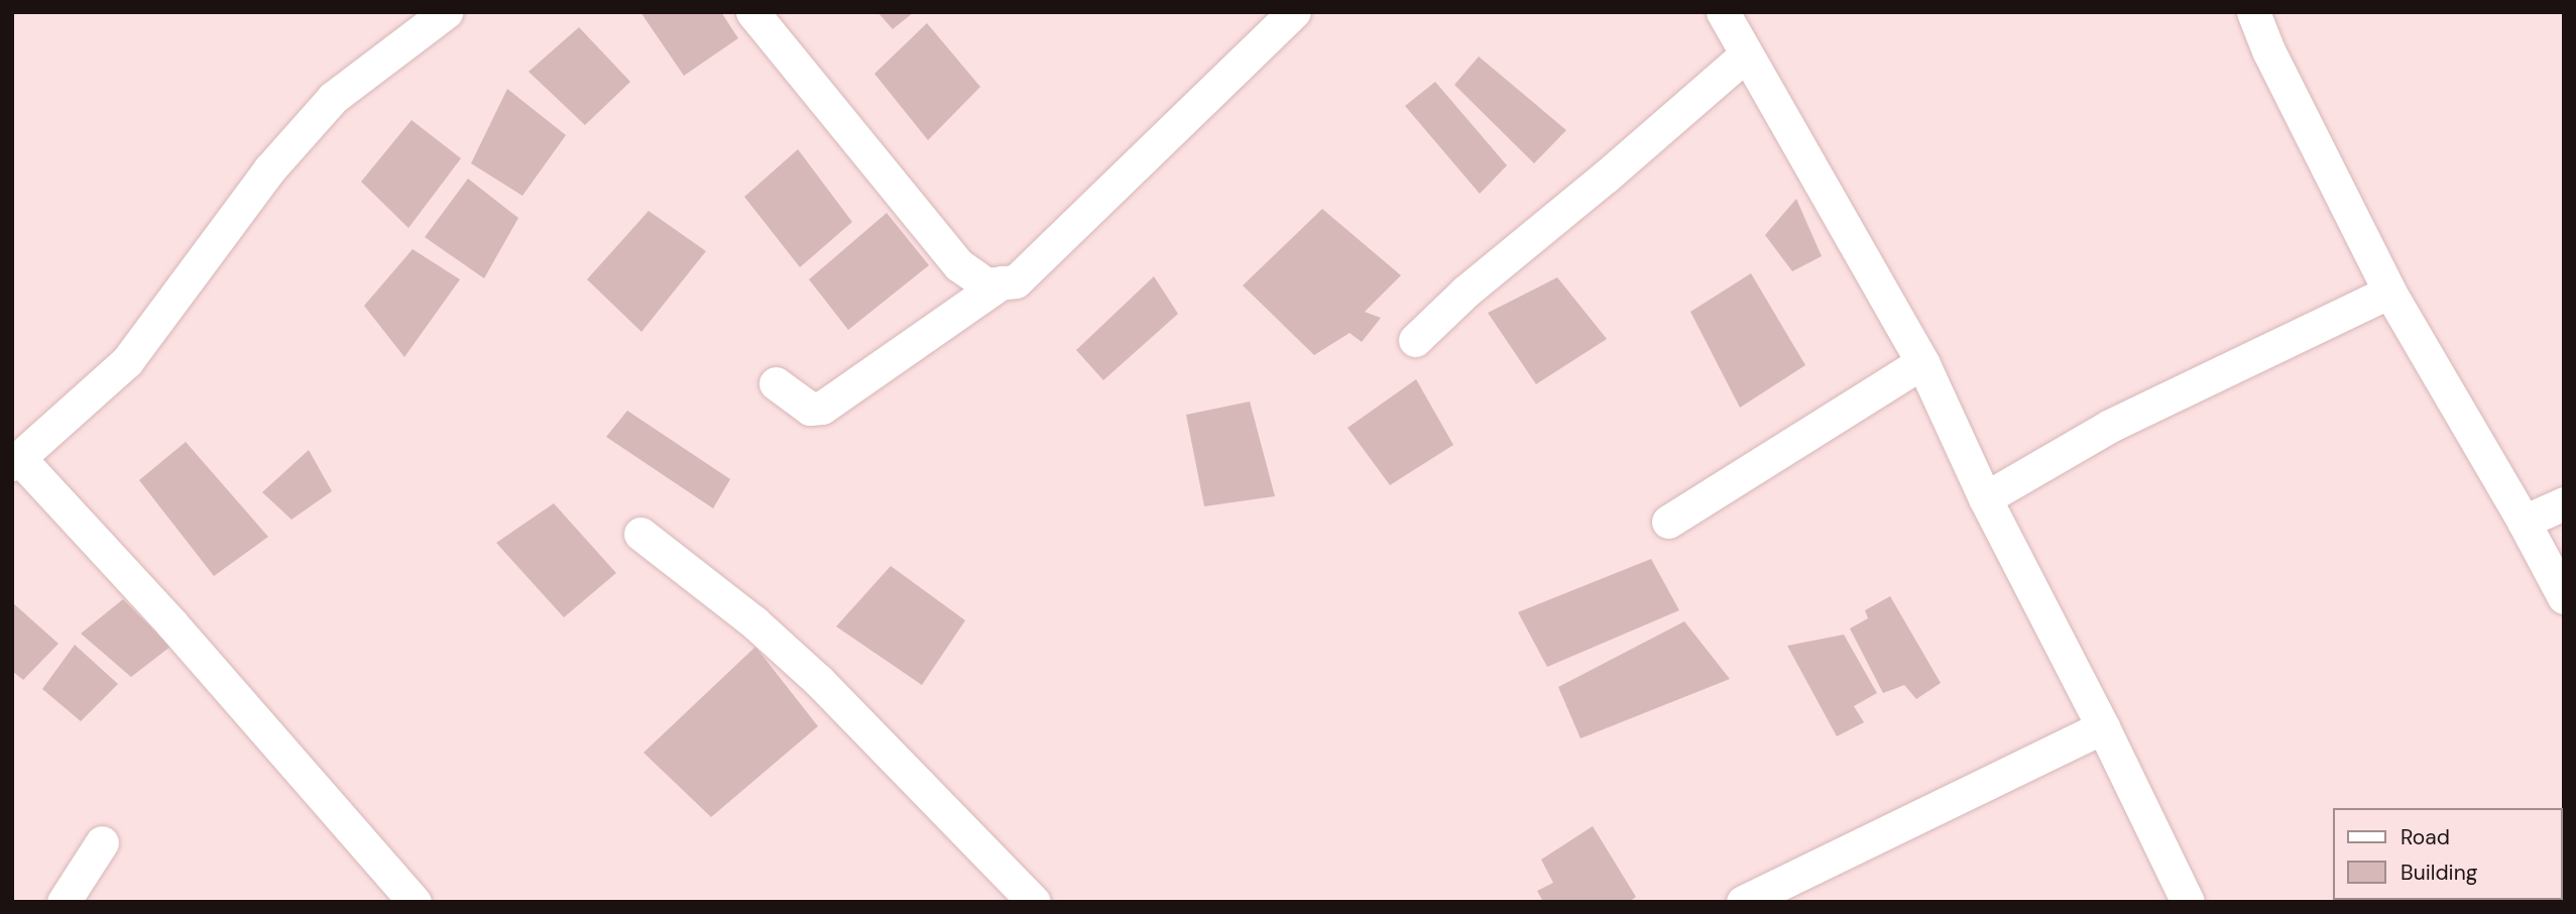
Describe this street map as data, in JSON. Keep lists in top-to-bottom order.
{
  "legend": ["Road", "Building"]
}
